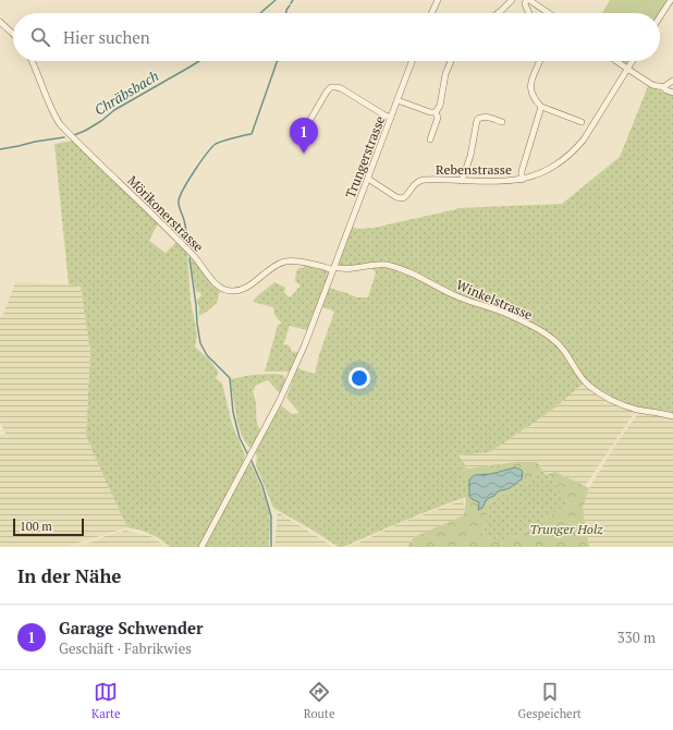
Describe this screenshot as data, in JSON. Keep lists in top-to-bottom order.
{
  "streets": {
    "street": [
      "Trungerstrasse",
      "Rebenstrasse",
      "Mörikonerstrasse",
      "Winkelstrasse"
    ]
  },
  "crossings": [
    ["Trungerstrasse", "Rebenstrasse"],
    ["Trungerstrasse", "Mörikonerstrasse"],
    ["Mörikonerstrasse", "Winkelstrasse"]
  ],
  "water": ["Chräbsbach"],
  "parks": ["Trunger Holz"],
  "scale_bar": "100 m",
  "page": {
    "search": "Hier suchen",
    "pins": "1",
    "scale": "100 m",
    "heading": "In der Nähe",
    "list": [
      {
        "mark": "1",
        "name": "Garage Schwender",
        "note": "Geschäft · Fabrikwies",
        "value": "330 m"
      }
    ],
    "nav": ["Karte", "Route", "Gespeichert"]
  }
}
